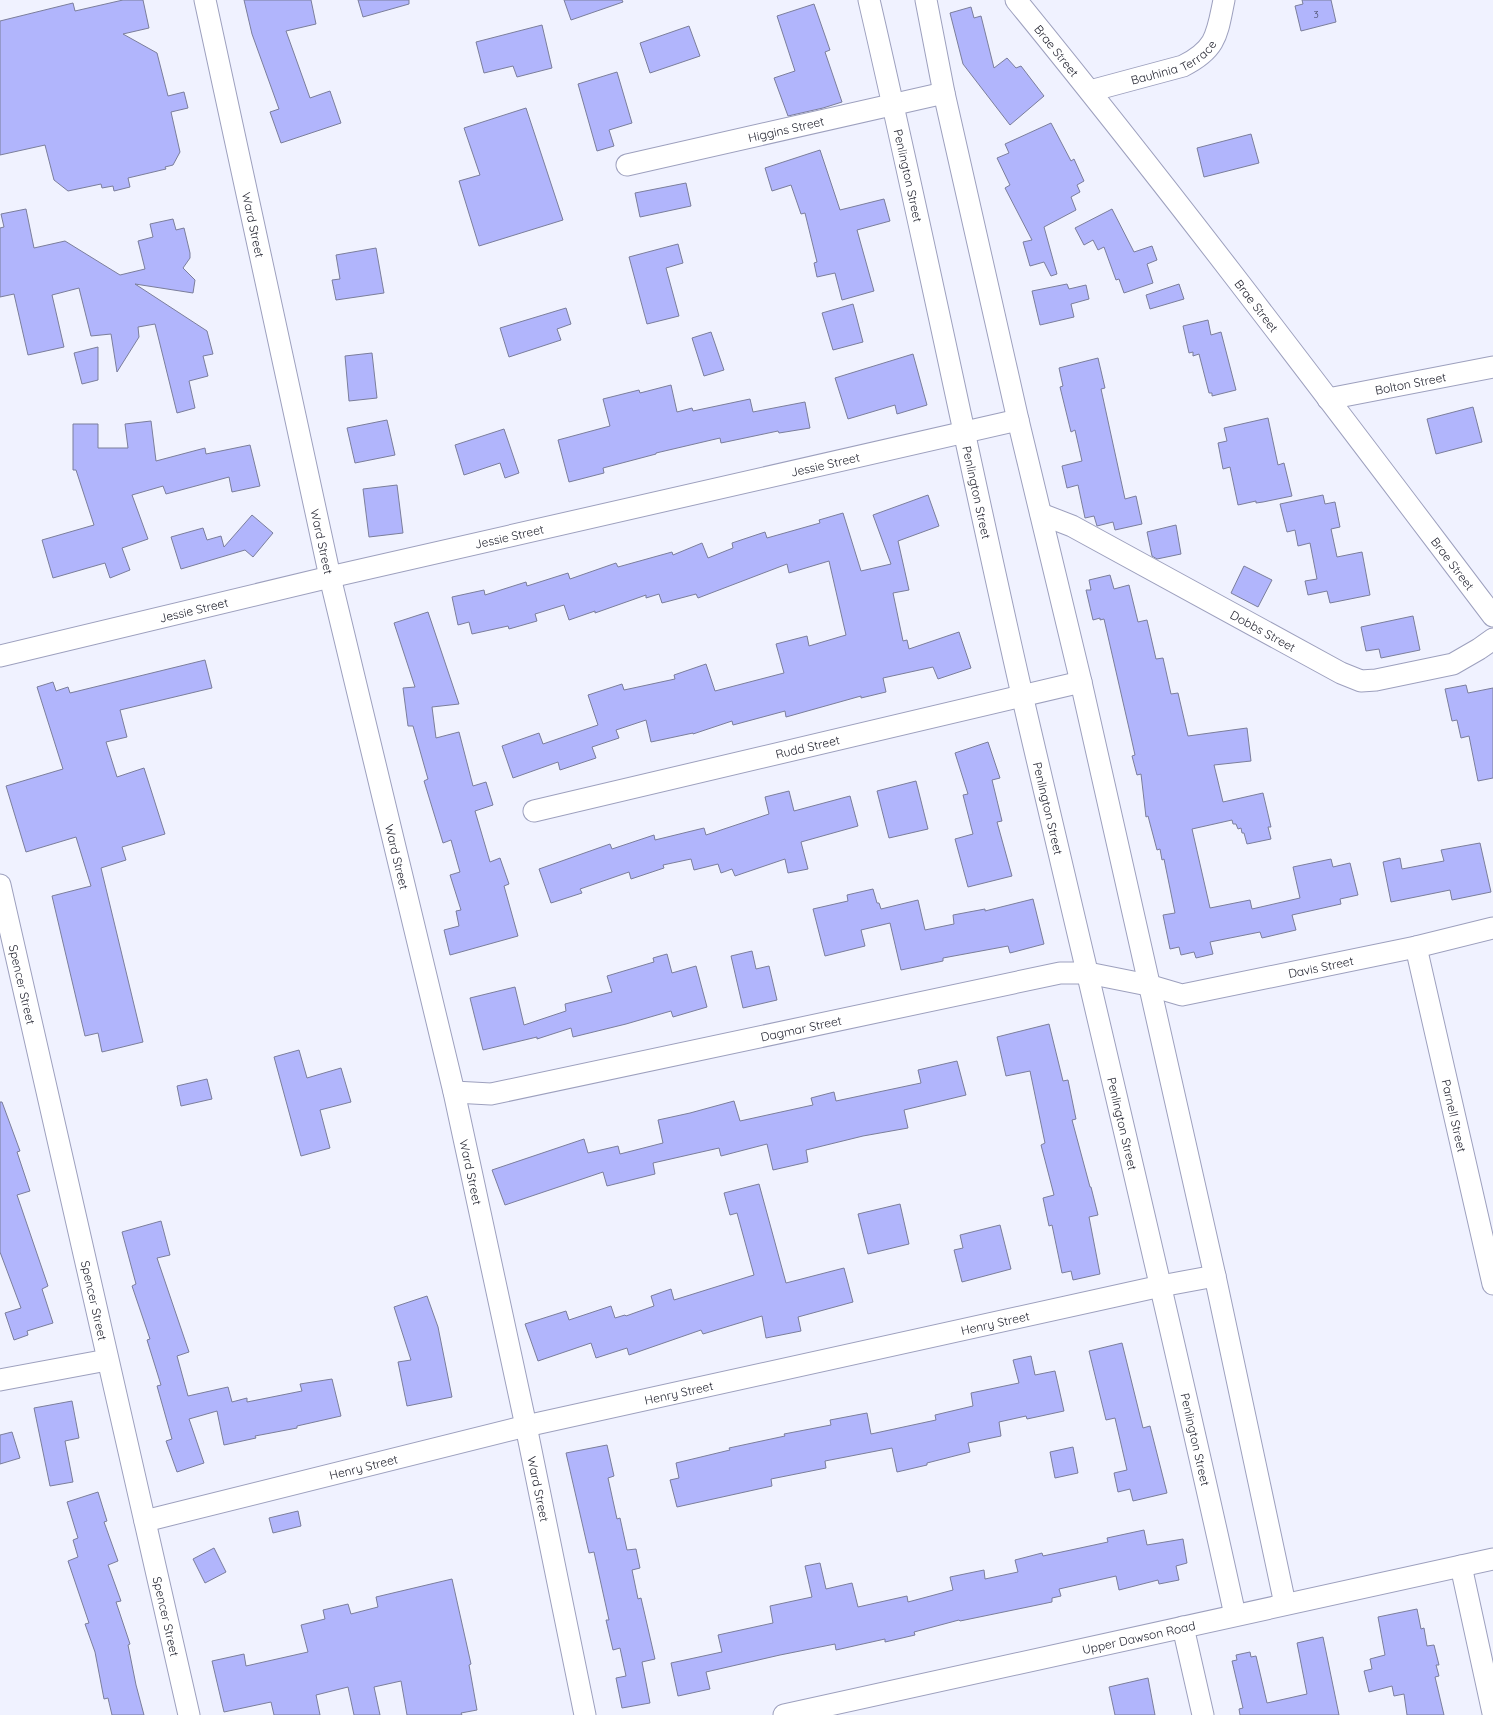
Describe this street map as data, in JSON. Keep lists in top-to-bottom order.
{
  "streets": {
    "street": [
      "Brae Street",
      "Bauhinia Terrace",
      "Higgins Street",
      "Penlington Street",
      "Ward Street",
      "Bolton Street",
      "Jessie Street",
      "Dobbs Street",
      "Rudd Street",
      "Davis Street",
      "Spencer Street",
      "Dagmar Street",
      "Parnell Street",
      "Henry Street",
      "Upper Dawson Road"
    ]
  },
  "crossings": [
    ["Brae Street", "Bauhinia Terrace"],
    ["Brae Street", "Bolton Street"],
    ["Higgins Street", "Penlington Street"],
    ["Penlington Street", "Jessie Street"],
    ["Penlington Street", "Rudd Street"],
    ["Penlington Street", "Dagmar Street"],
    ["Penlington Street", "Henry Street"],
    ["Penlington Street", "Upper Dawson Road"],
    ["Ward Street", "Jessie Street"],
    ["Ward Street", "Dagmar Street"],
    ["Ward Street", "Henry Street"],
    ["Davis Street", "Dagmar Street"],
    ["Davis Street", "Parnell Street"],
    ["Spencer Street", "Henry Street"]
  ],
  "house_numbers": ["3"]
}
